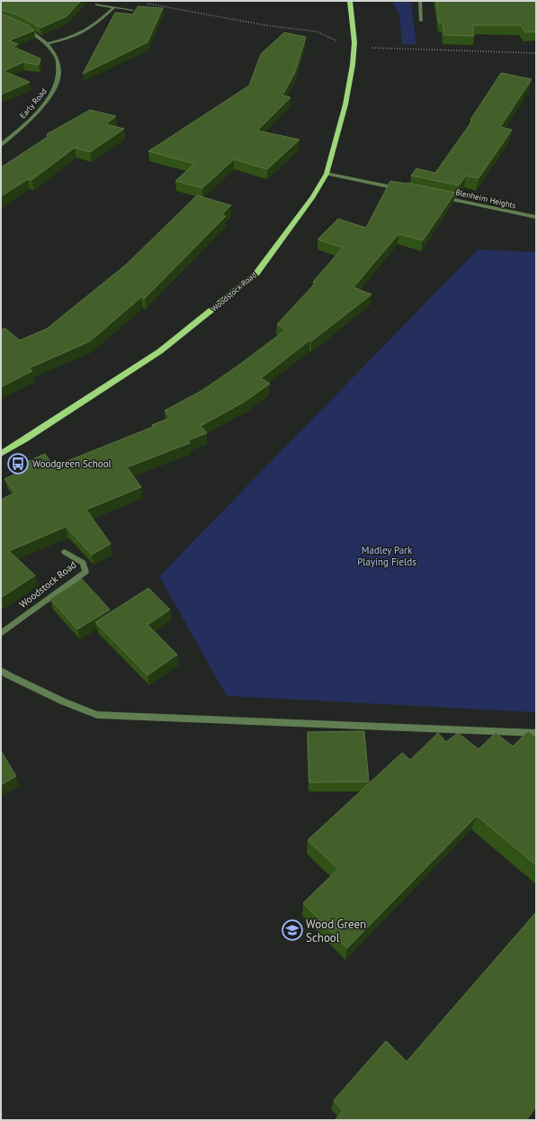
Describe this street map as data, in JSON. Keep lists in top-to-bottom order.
{
  "streets": {
    "main road": ["Woodstock Road"],
    "street": ["Early Road", "Blenheim Heights"]
  },
  "parks": ["Madley Park Playing Fields"],
  "places": {
    "bus stop": ["Woodgreen School"],
    "school or university": ["Wood Green School"]
  }
}
